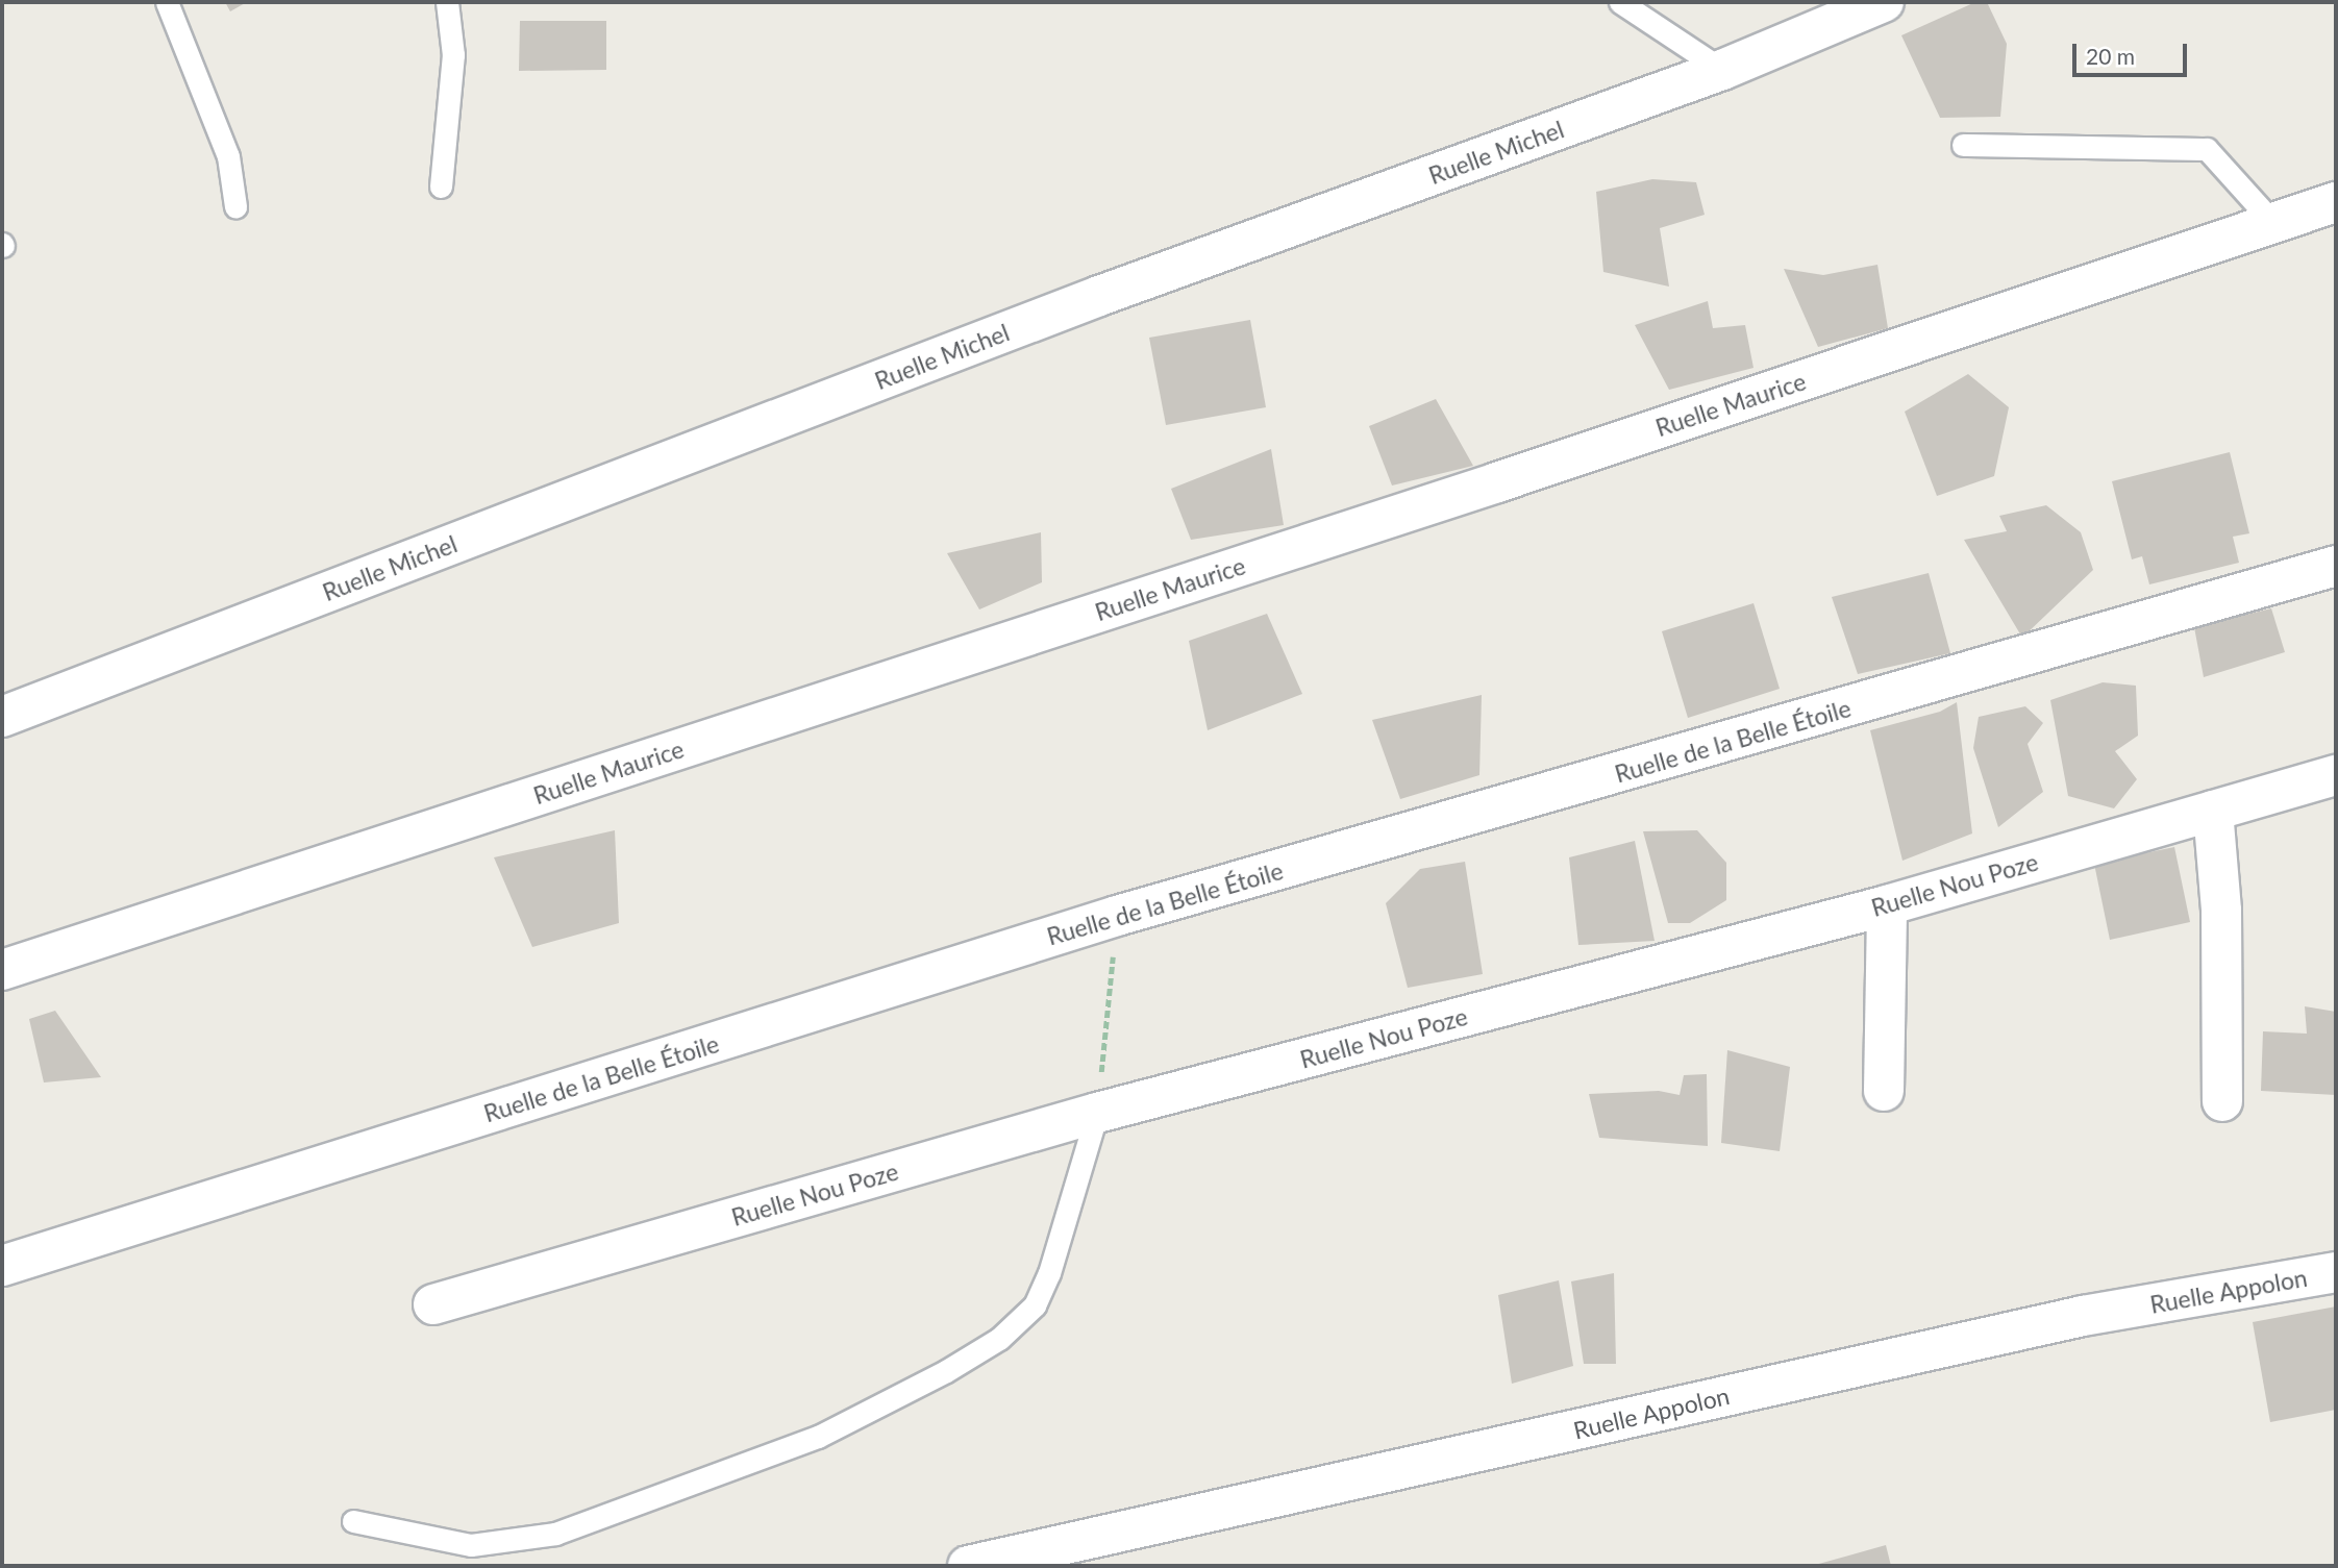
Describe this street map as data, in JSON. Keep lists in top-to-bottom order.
{
  "streets": {
    "street": [
      "Ruelle Michel",
      "Ruelle Maurice",
      "Ruelle de la Belle Étoile",
      "Ruelle Nou Poze",
      "Ruelle Appolon"
    ]
  },
  "scale_bar": "20 m"
}
